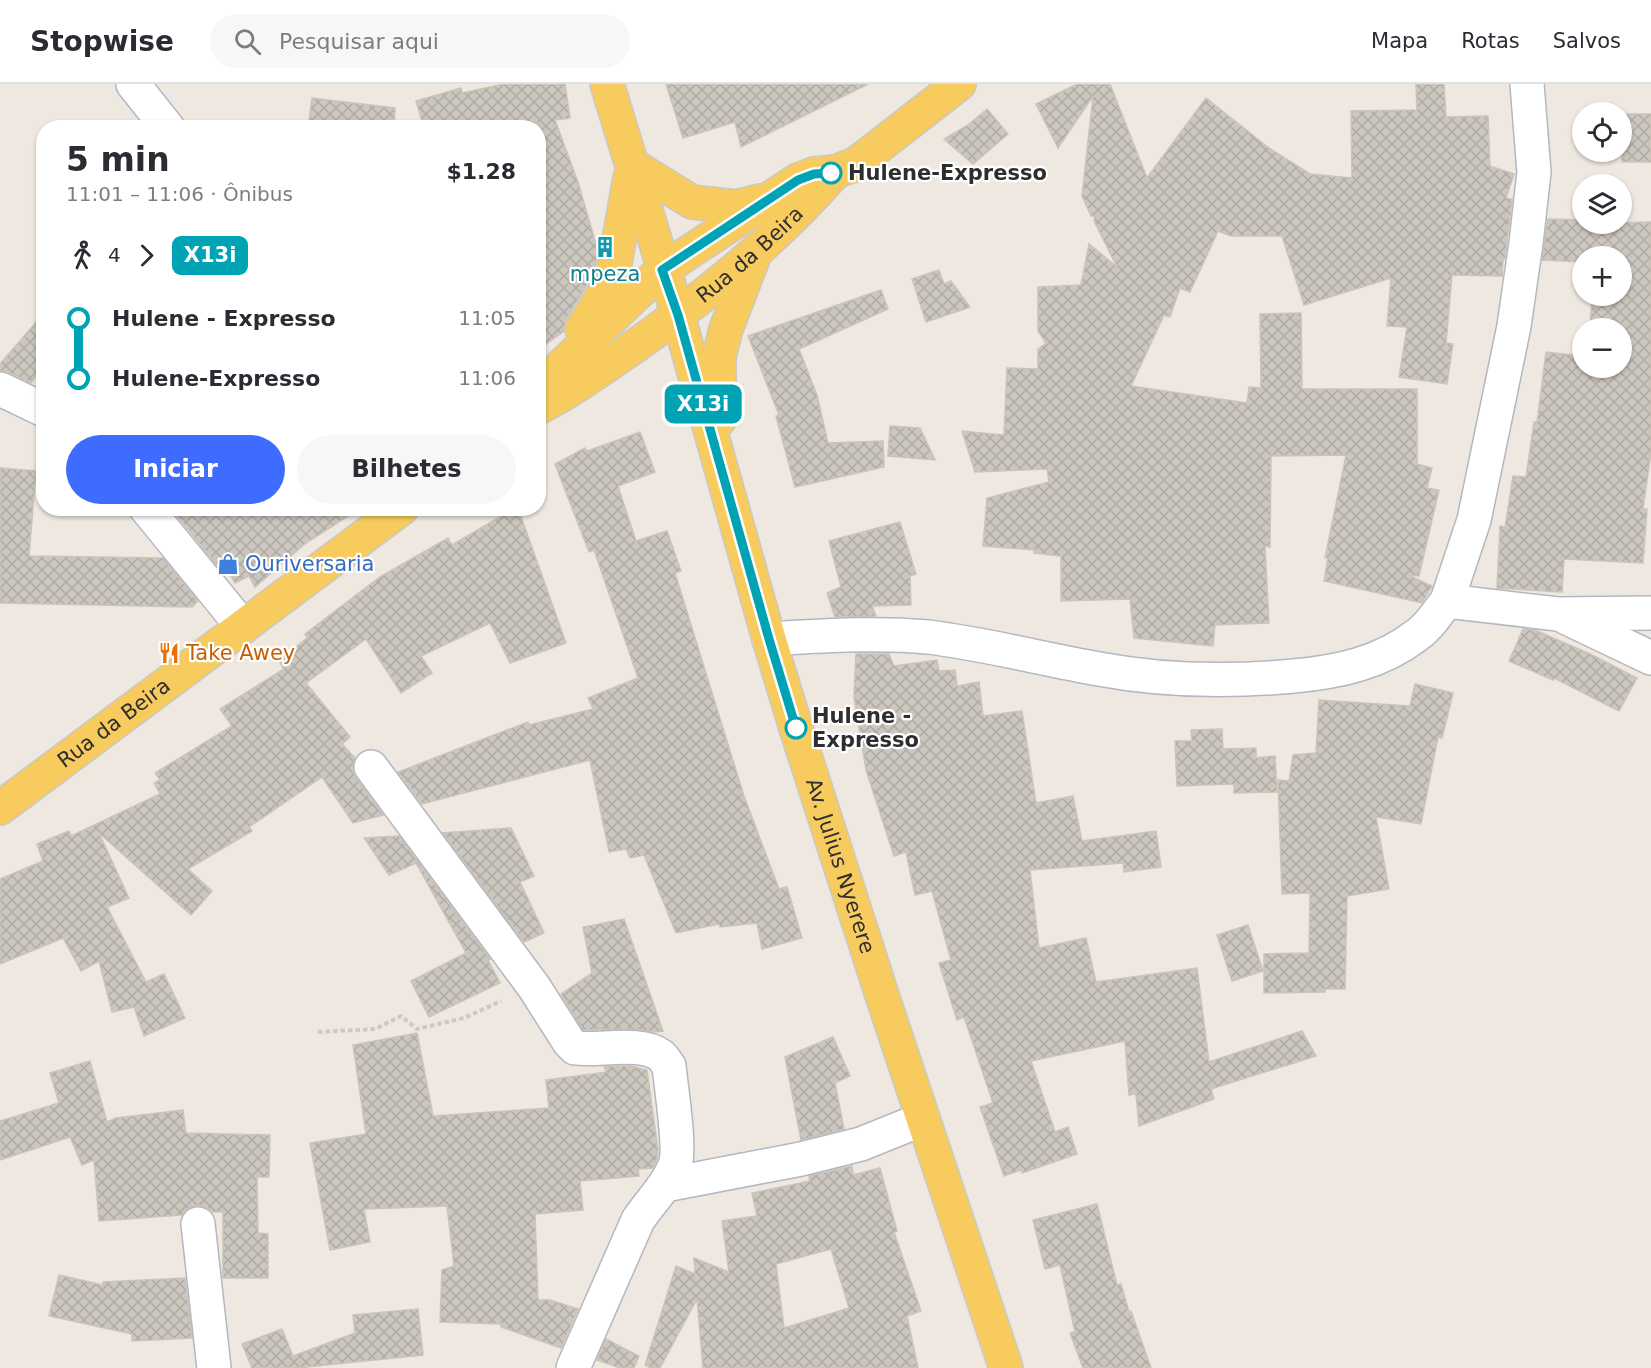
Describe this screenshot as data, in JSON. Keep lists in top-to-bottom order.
{
  "streets": {
    "main road": ["Rua da Beira", "Av. Julius Nyerere"]
  },
  "crossings": [
    ["Rua da Beira", "Av. Julius Nyerere"]
  ],
  "places": {
    "other": ["Hulene-Expresso", "Hulene - Expresso"],
    "building": ["mpeza"],
    "shop": ["Ouriversaria"],
    "restaurant": ["Take Awey"]
  },
  "lines": ["bus line X13i"],
  "page": {
    "header": "Stopwise",
    "search": "Pesquisar aqui",
    "nav": ["Mapa", "Rotas", "Salvos"],
    "on_map": "X13i",
    "map_buttons": ["+", "−"],
    "heading": ["5 min", "11:01 – 11:06 · Ônibus", "$1.28"],
    "legs": ["4", "X13i"],
    "list": [
      {
        "name": "Hulene - Expresso",
        "value": "11:05"
      },
      {
        "name": "Hulene-Expresso",
        "value": "11:06"
      }
    ],
    "buttons": ["Iniciar", "Bilhetes"]
  }
}
